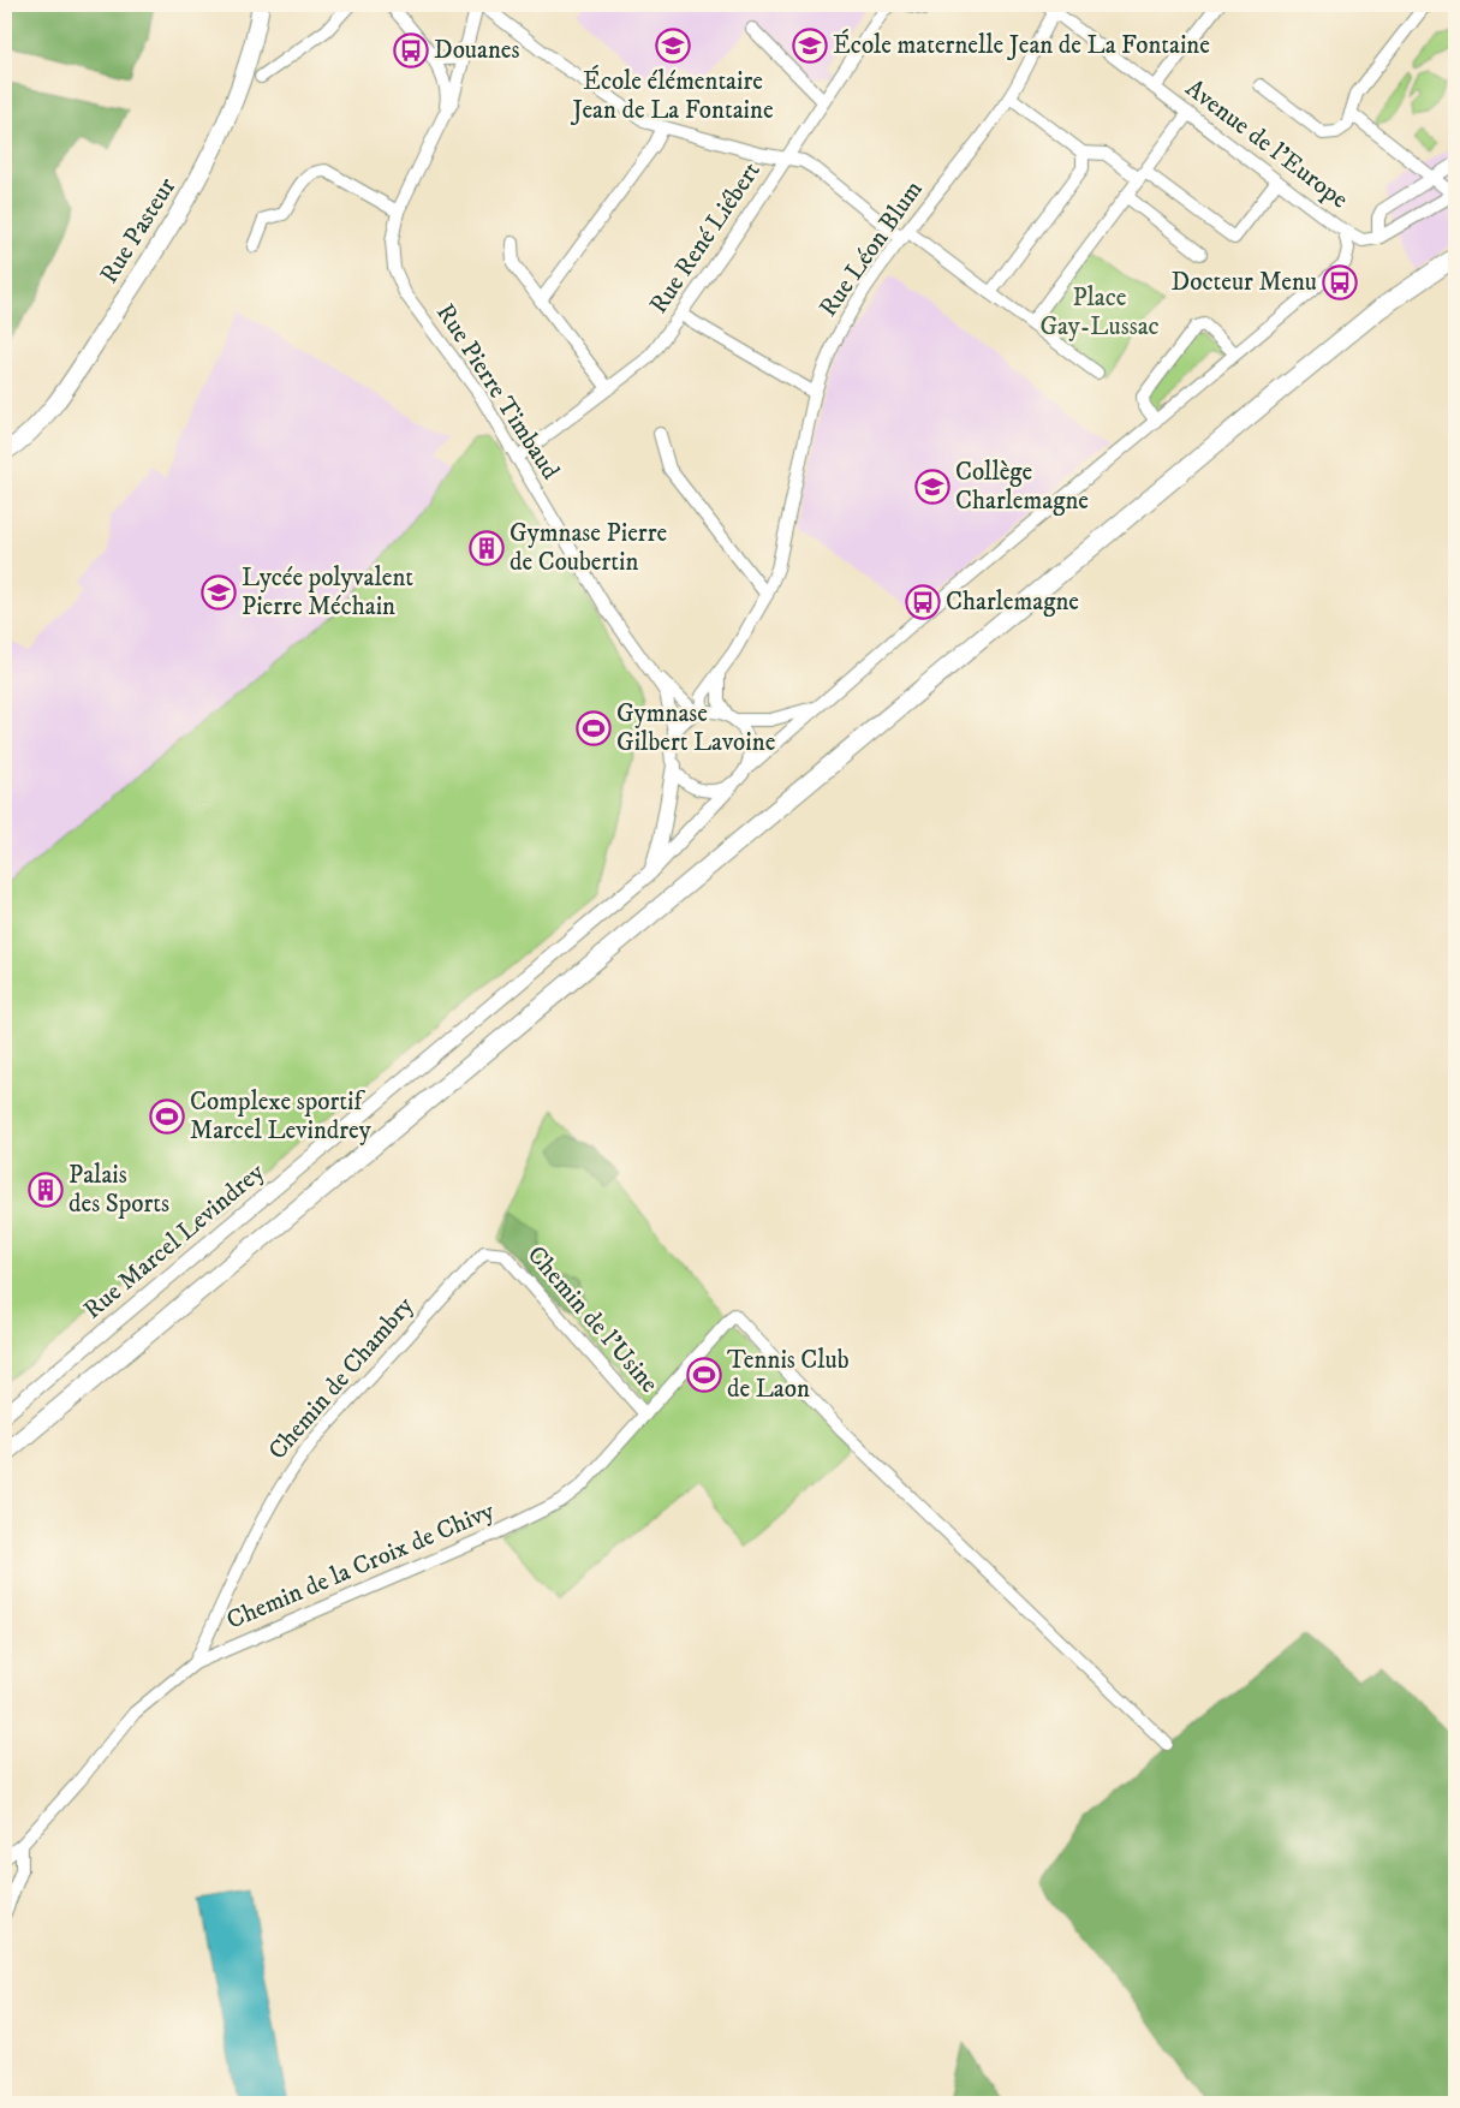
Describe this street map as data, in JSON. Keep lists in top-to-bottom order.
{
  "streets": {
    "main road": ["Rue Pasteur"],
    "street": [
      "Avenue de l'Europe",
      "Rue René Liébert",
      "Rue Léon Blum",
      "Rue Pierre Timbaud",
      "Rue Marcel Levindrey",
      "Chemin de l'Usine",
      "Chemin de Chambry",
      "Chemin de la Croix de Chivy"
    ]
  },
  "crossings": [
    ["Avenue de l'Europe", "Rue Léon Blum"],
    ["Rue René Liébert", "Rue Pierre Timbaud"],
    ["Rue Léon Blum", "Rue Pierre Timbaud"],
    ["Rue Léon Blum", "Rue Marcel Levindrey"],
    ["Rue Pierre Timbaud", "Rue Marcel Levindrey"],
    ["Chemin de l'Usine", "Chemin de Chambry"],
    ["Chemin de l'Usine", "Chemin de la Croix de Chivy"],
    ["Chemin de Chambry", "Chemin de la Croix de Chivy"]
  ],
  "parks": ["Place Gay-Lussac"],
  "places": {
    "school or university": [
      "École élémentaire Jean de La Fontaine",
      "École maternelle Jean de La Fontaine",
      "Collège Charlemagne",
      "Lycée polyvalent Pierre Méchain"
    ],
    "bus stop": ["Douanes", "Docteur Menu", "Charlemagne"],
    "building": ["Gymnase Pierre de Coubertin", "Palais des Sports"],
    "sports": ["Gymnase Gilbert Lavoine", "Complexe sportif Marcel Levindrey", "Tennis Club de Laon"]
  }
}
